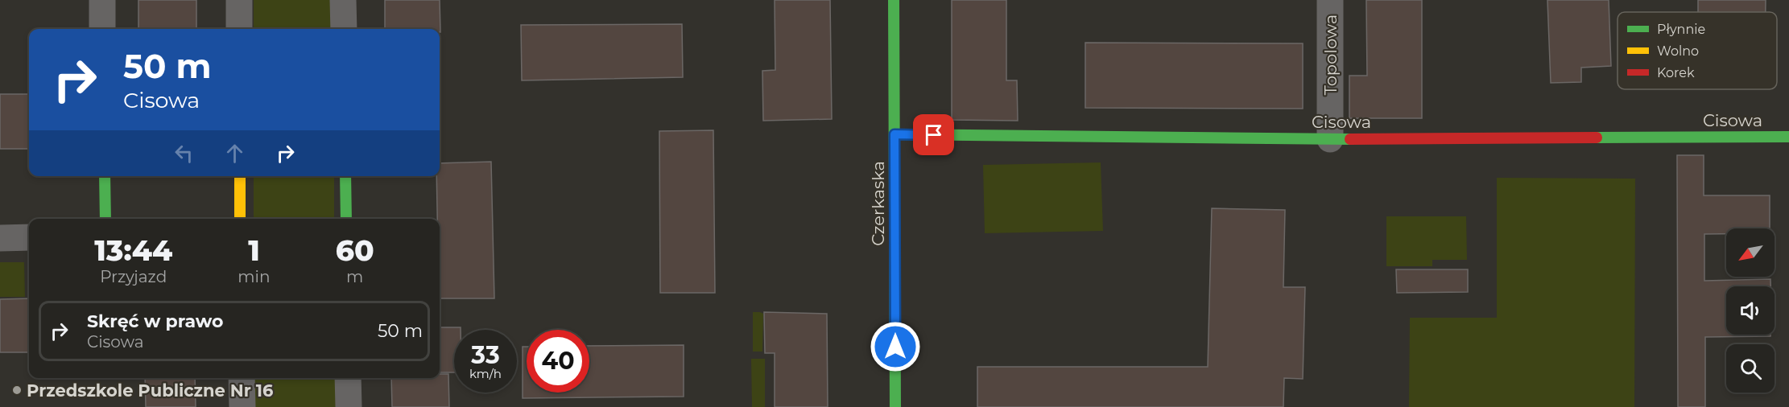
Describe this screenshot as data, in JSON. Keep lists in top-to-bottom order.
{
  "streets": {
    "street": ["Topolowa", "Cisowa", "Czerkaska"]
  },
  "crossings": [
    ["Topolowa", "Cisowa"],
    ["Cisowa", "Czerkaska"]
  ],
  "places": ["Przedszkole Publiczne Nr 16"],
  "legend": ["Płynnie", "Wolno", "Korek"],
  "north": "bottom left",
  "page": {
    "turn": ["50 m", "Cisowa"],
    "eta": [
      "13:44",
      "Przyjazd",
      "1",
      "min",
      "60",
      "m"
    ],
    "list": [
      {
        "name": "Skręć w prawo",
        "note": "Cisowa",
        "value": "50 m"
      }
    ],
    "speed": "33 km/h",
    "limit": "40"
  }
}
